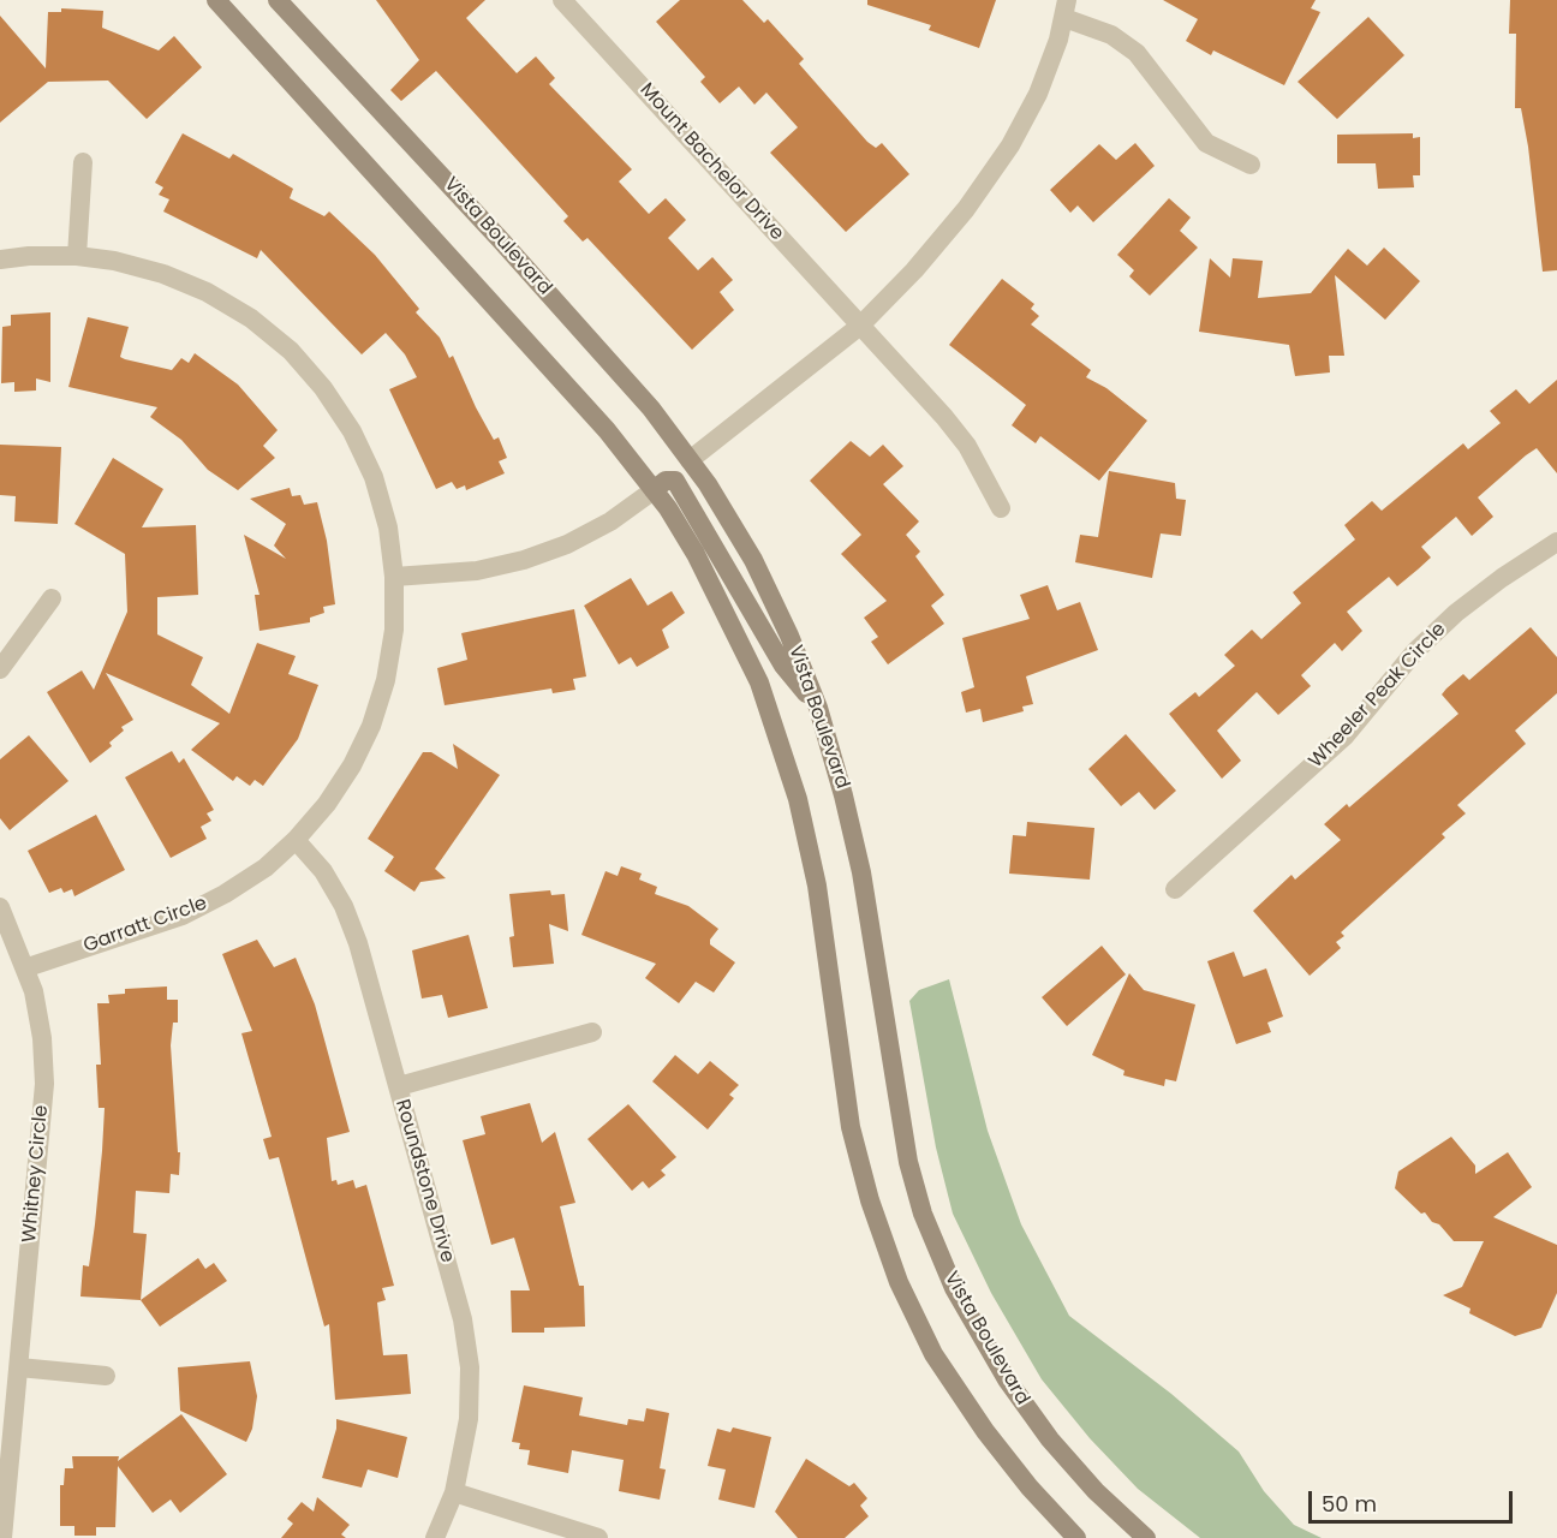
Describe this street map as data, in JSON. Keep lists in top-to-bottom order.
{
  "streets": {
    "main road": ["Vista Boulevard"],
    "street": [
      "Mount Bachelor Drive",
      "Wheeler Peak Circle",
      "Garratt Circle",
      "Whitney Circle",
      "Roundstone Drive"
    ]
  },
  "crossings": [
    ["Garratt Circle", "Whitney Circle"],
    ["Garratt Circle", "Roundstone Drive"]
  ],
  "scale_bar": "50 m"
}
